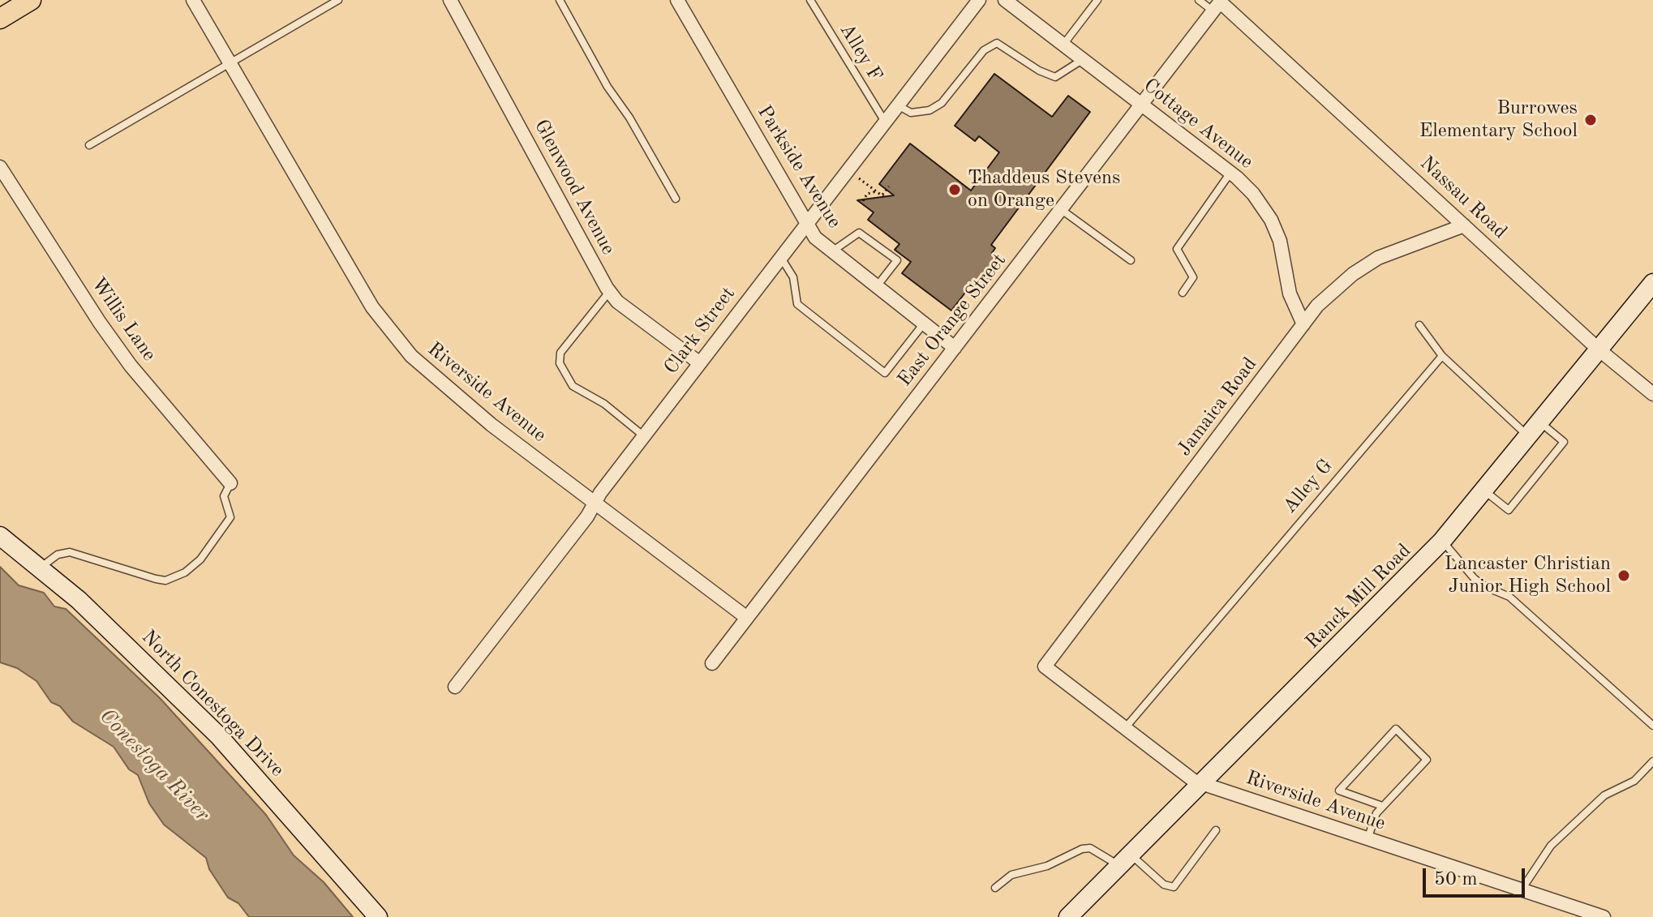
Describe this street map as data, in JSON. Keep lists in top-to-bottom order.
{
  "streets": {
    "street": [
      "Cottage Avenue",
      "Parkside Avenue",
      "Glenwood Avenue",
      "Nassau Road",
      "Willis Lane",
      "East Orange Street",
      "Clark Street",
      "Riverside Avenue",
      "Jamaica Road",
      "Ranck Mill Road",
      "North Conestoga Drive"
    ],
    "lane": ["Alley F", "Alley G"]
  },
  "crossings": [
    ["Alley F", "Clark Street"],
    ["Cottage Avenue", "East Orange Street"],
    ["Cottage Avenue", "Jamaica Road"],
    ["Parkside Avenue", "East Orange Street"],
    ["Parkside Avenue", "Clark Street"],
    ["Glenwood Avenue", "Clark Street"],
    ["Nassau Road", "East Orange Street"],
    ["Nassau Road", "Jamaica Road"],
    ["Nassau Road", "Ranck Mill Road"],
    ["East Orange Street", "Riverside Avenue"],
    ["Clark Street", "Riverside Avenue"],
    ["Riverside Avenue", "Jamaica Road"],
    ["Riverside Avenue", "Alley G"],
    ["Riverside Avenue", "Ranck Mill Road"]
  ],
  "water": ["Conestoga River"],
  "places": ["Burrowes Elementary School", "Thaddeus Stevens on Orange", "Lancaster Christian Junior High School"],
  "scale_bar": "50 m"
}
